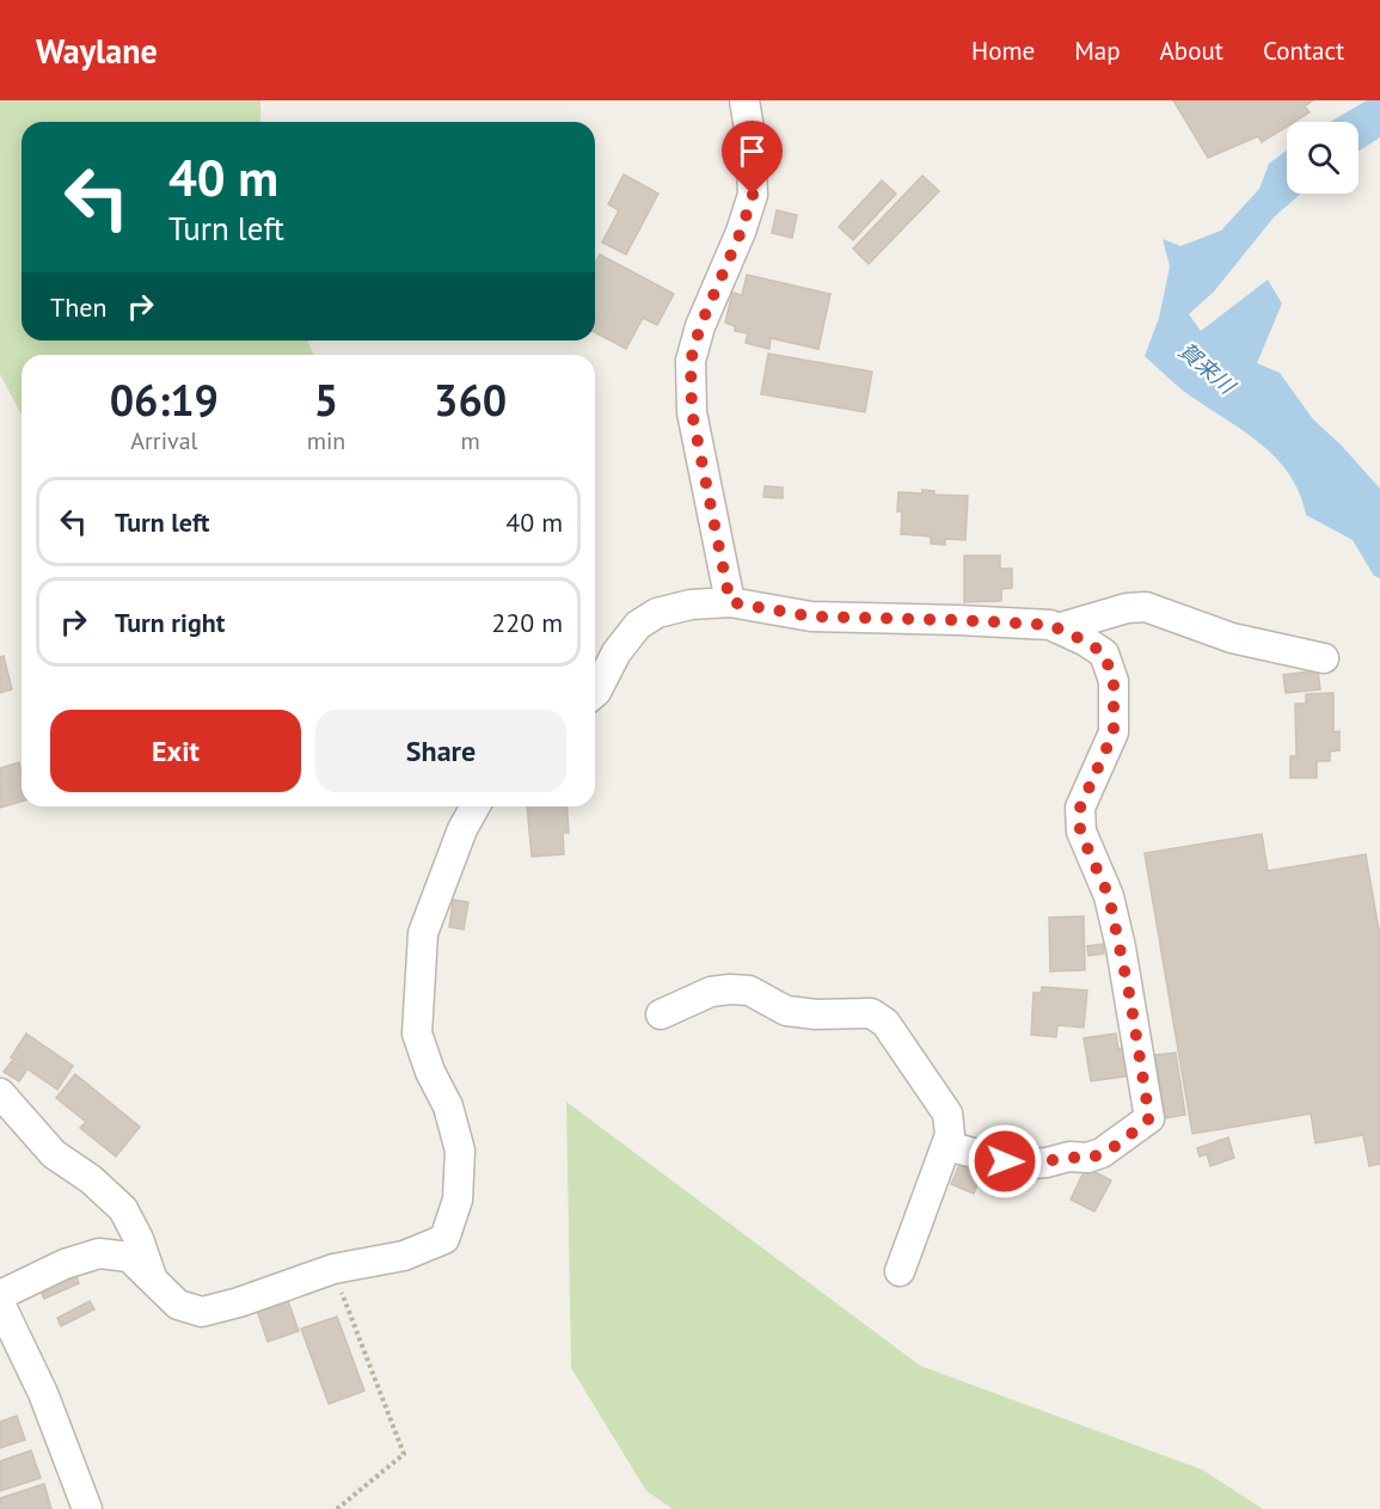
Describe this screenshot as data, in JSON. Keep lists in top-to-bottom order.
{
  "water": ["賀来川"],
  "page": {
    "header": "Waylane",
    "nav": [
      "Home",
      "Map",
      "About",
      "Contact"
    ],
    "turn": ["40 m", "Turn left"],
    "then": "Then",
    "eta": [
      "06:19",
      "Arrival",
      "5",
      "min",
      "360",
      "m"
    ],
    "list": [
      {
        "name": "Turn left",
        "value": "40 m"
      },
      {
        "name": "Turn right",
        "value": "220 m"
      }
    ],
    "buttons": ["Exit", "Share"]
  }
}
